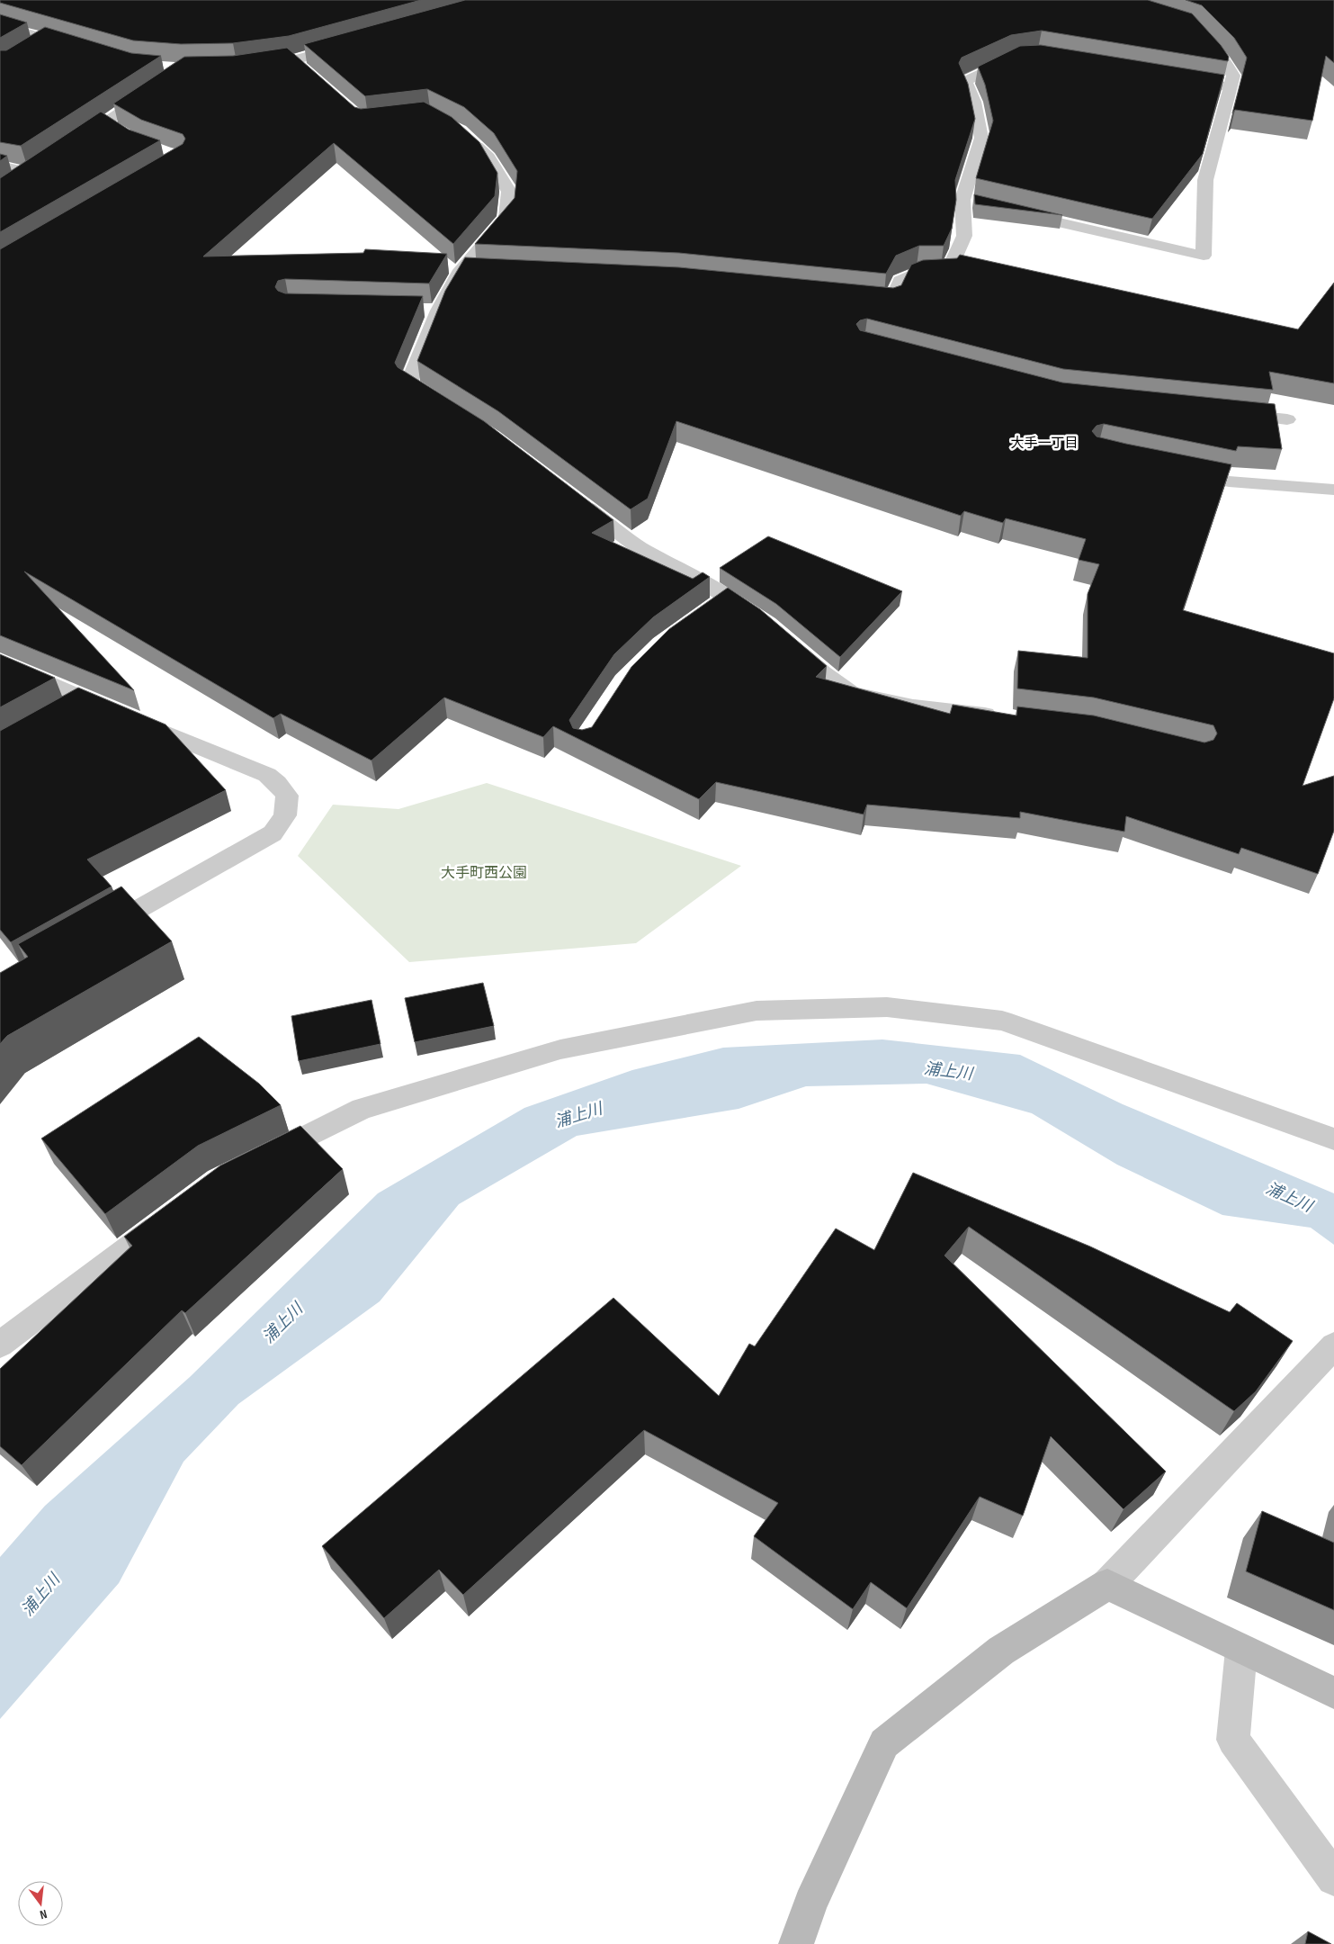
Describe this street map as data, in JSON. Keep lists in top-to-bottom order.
{
  "districts": ["大手一丁目"],
  "water": ["浦上川"],
  "parks": ["大手町西公園"],
  "north": "bottom"
}
